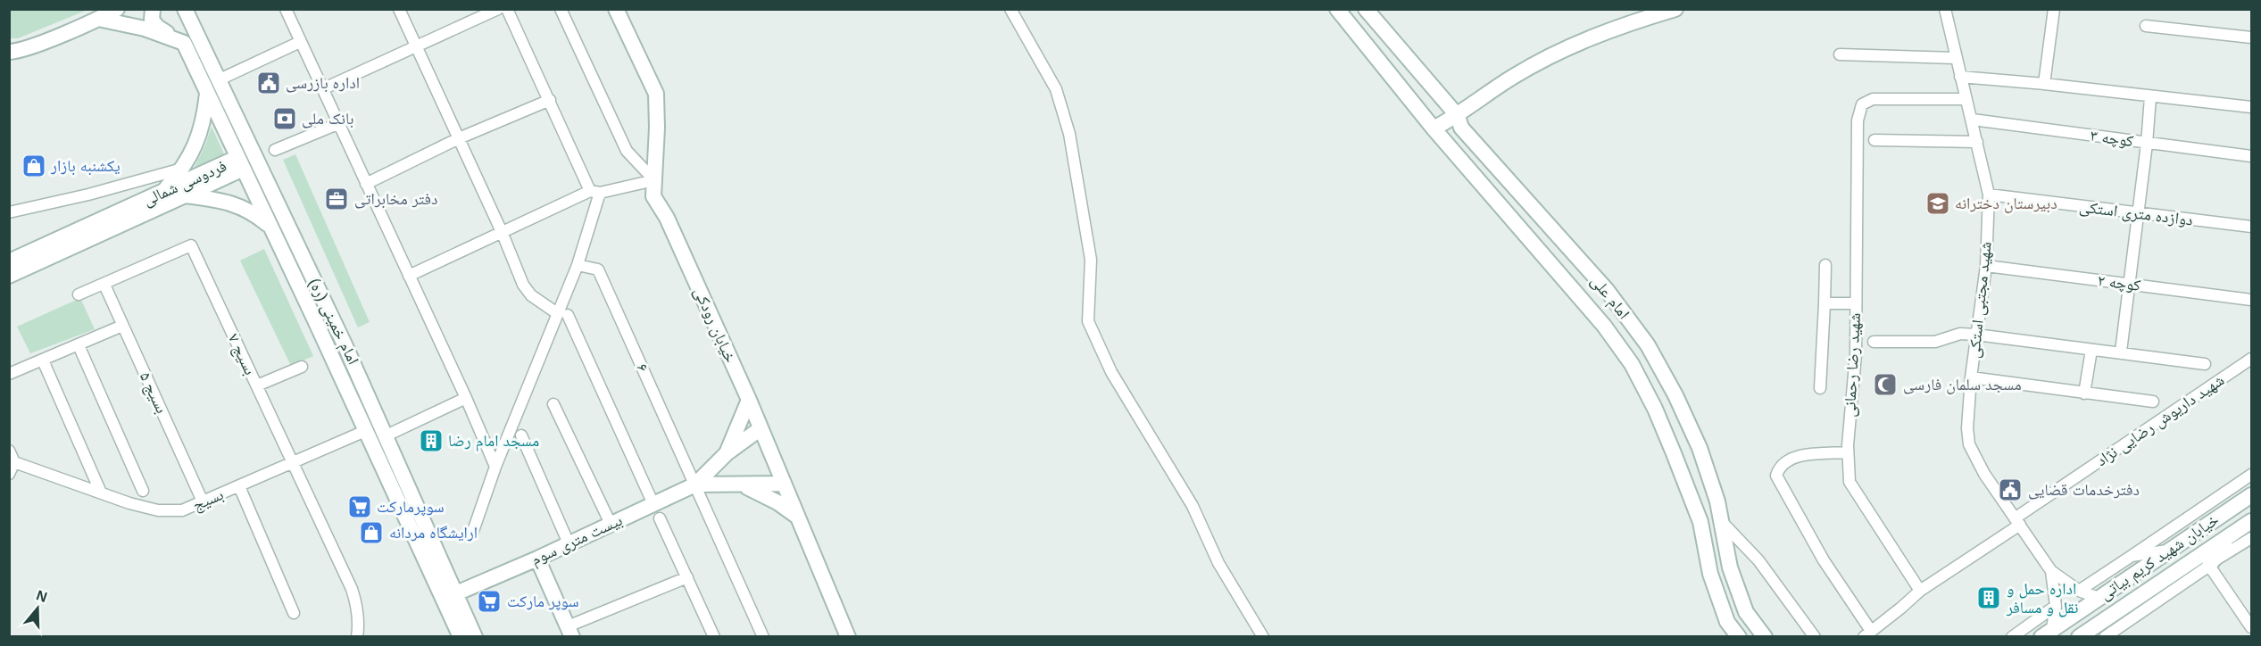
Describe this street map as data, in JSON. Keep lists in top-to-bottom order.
{
  "streets": {
    "main road": [
      "فردوسی شمالی",
      "امام علی",
      "امام خمینی (ره)",
      "خیابان رودکی",
      "بیست متری سوم",
      "خیابان شهید کریم بیاتی"
    ],
    "street": [
      "کوچه ۳",
      "دوازده متری استکی",
      "کوچه ۲",
      "شهید مجتبی استکی",
      "بسیج ۷",
      "شهید رضا رحمانی",
      "۶",
      "بسیج ۵",
      "شهید داریوش رضایی نژاد",
      "بسیج"
    ]
  },
  "crossings": [
    ["کوچه ۳", "شهید مجتبی استکی"],
    ["فردوسی شمالی", "امام خمینی (ره)"],
    ["دوازده متری استکی", "شهید مجتبی استکی"],
    ["کوچه ۲", "شهید مجتبی استکی"],
    ["شهید مجتبی استکی", "شهید رضا رحمانی"],
    ["شهید مجتبی استکی", "شهید داریوش رضایی نژاد"],
    ["امام خمینی (ره)", "بسیج"],
    ["امام خمینی (ره)", "بیست متری سوم"],
    ["خیابان رودکی", "بیست متری سوم"],
    ["بسیج ۷", "بسیج ۵"],
    ["بسیج ۷", "بسیج"],
    ["۶", "بیست متری سوم"],
    ["بسیج ۵", "بسیج"]
  ],
  "places": {
    "public building": ["اداره بازرسی", "دفترخدمات قضایی"],
    "bank": ["بانک ملی"],
    "shop": ["یکشنبه بازار", "ارایشگاه مردانه"],
    "office": ["دفتر مخابراتی"],
    "school or university": ["دبیرستان دخترانه"],
    "mosque": ["مسجد سلمان فارسی"],
    "building": ["مسجد امام رضا", "اداره حمل و نقل و مسافر"],
    "supermarket": ["سوپرمارکت", "سوپر مارکت"]
  },
  "north": "top"
}
